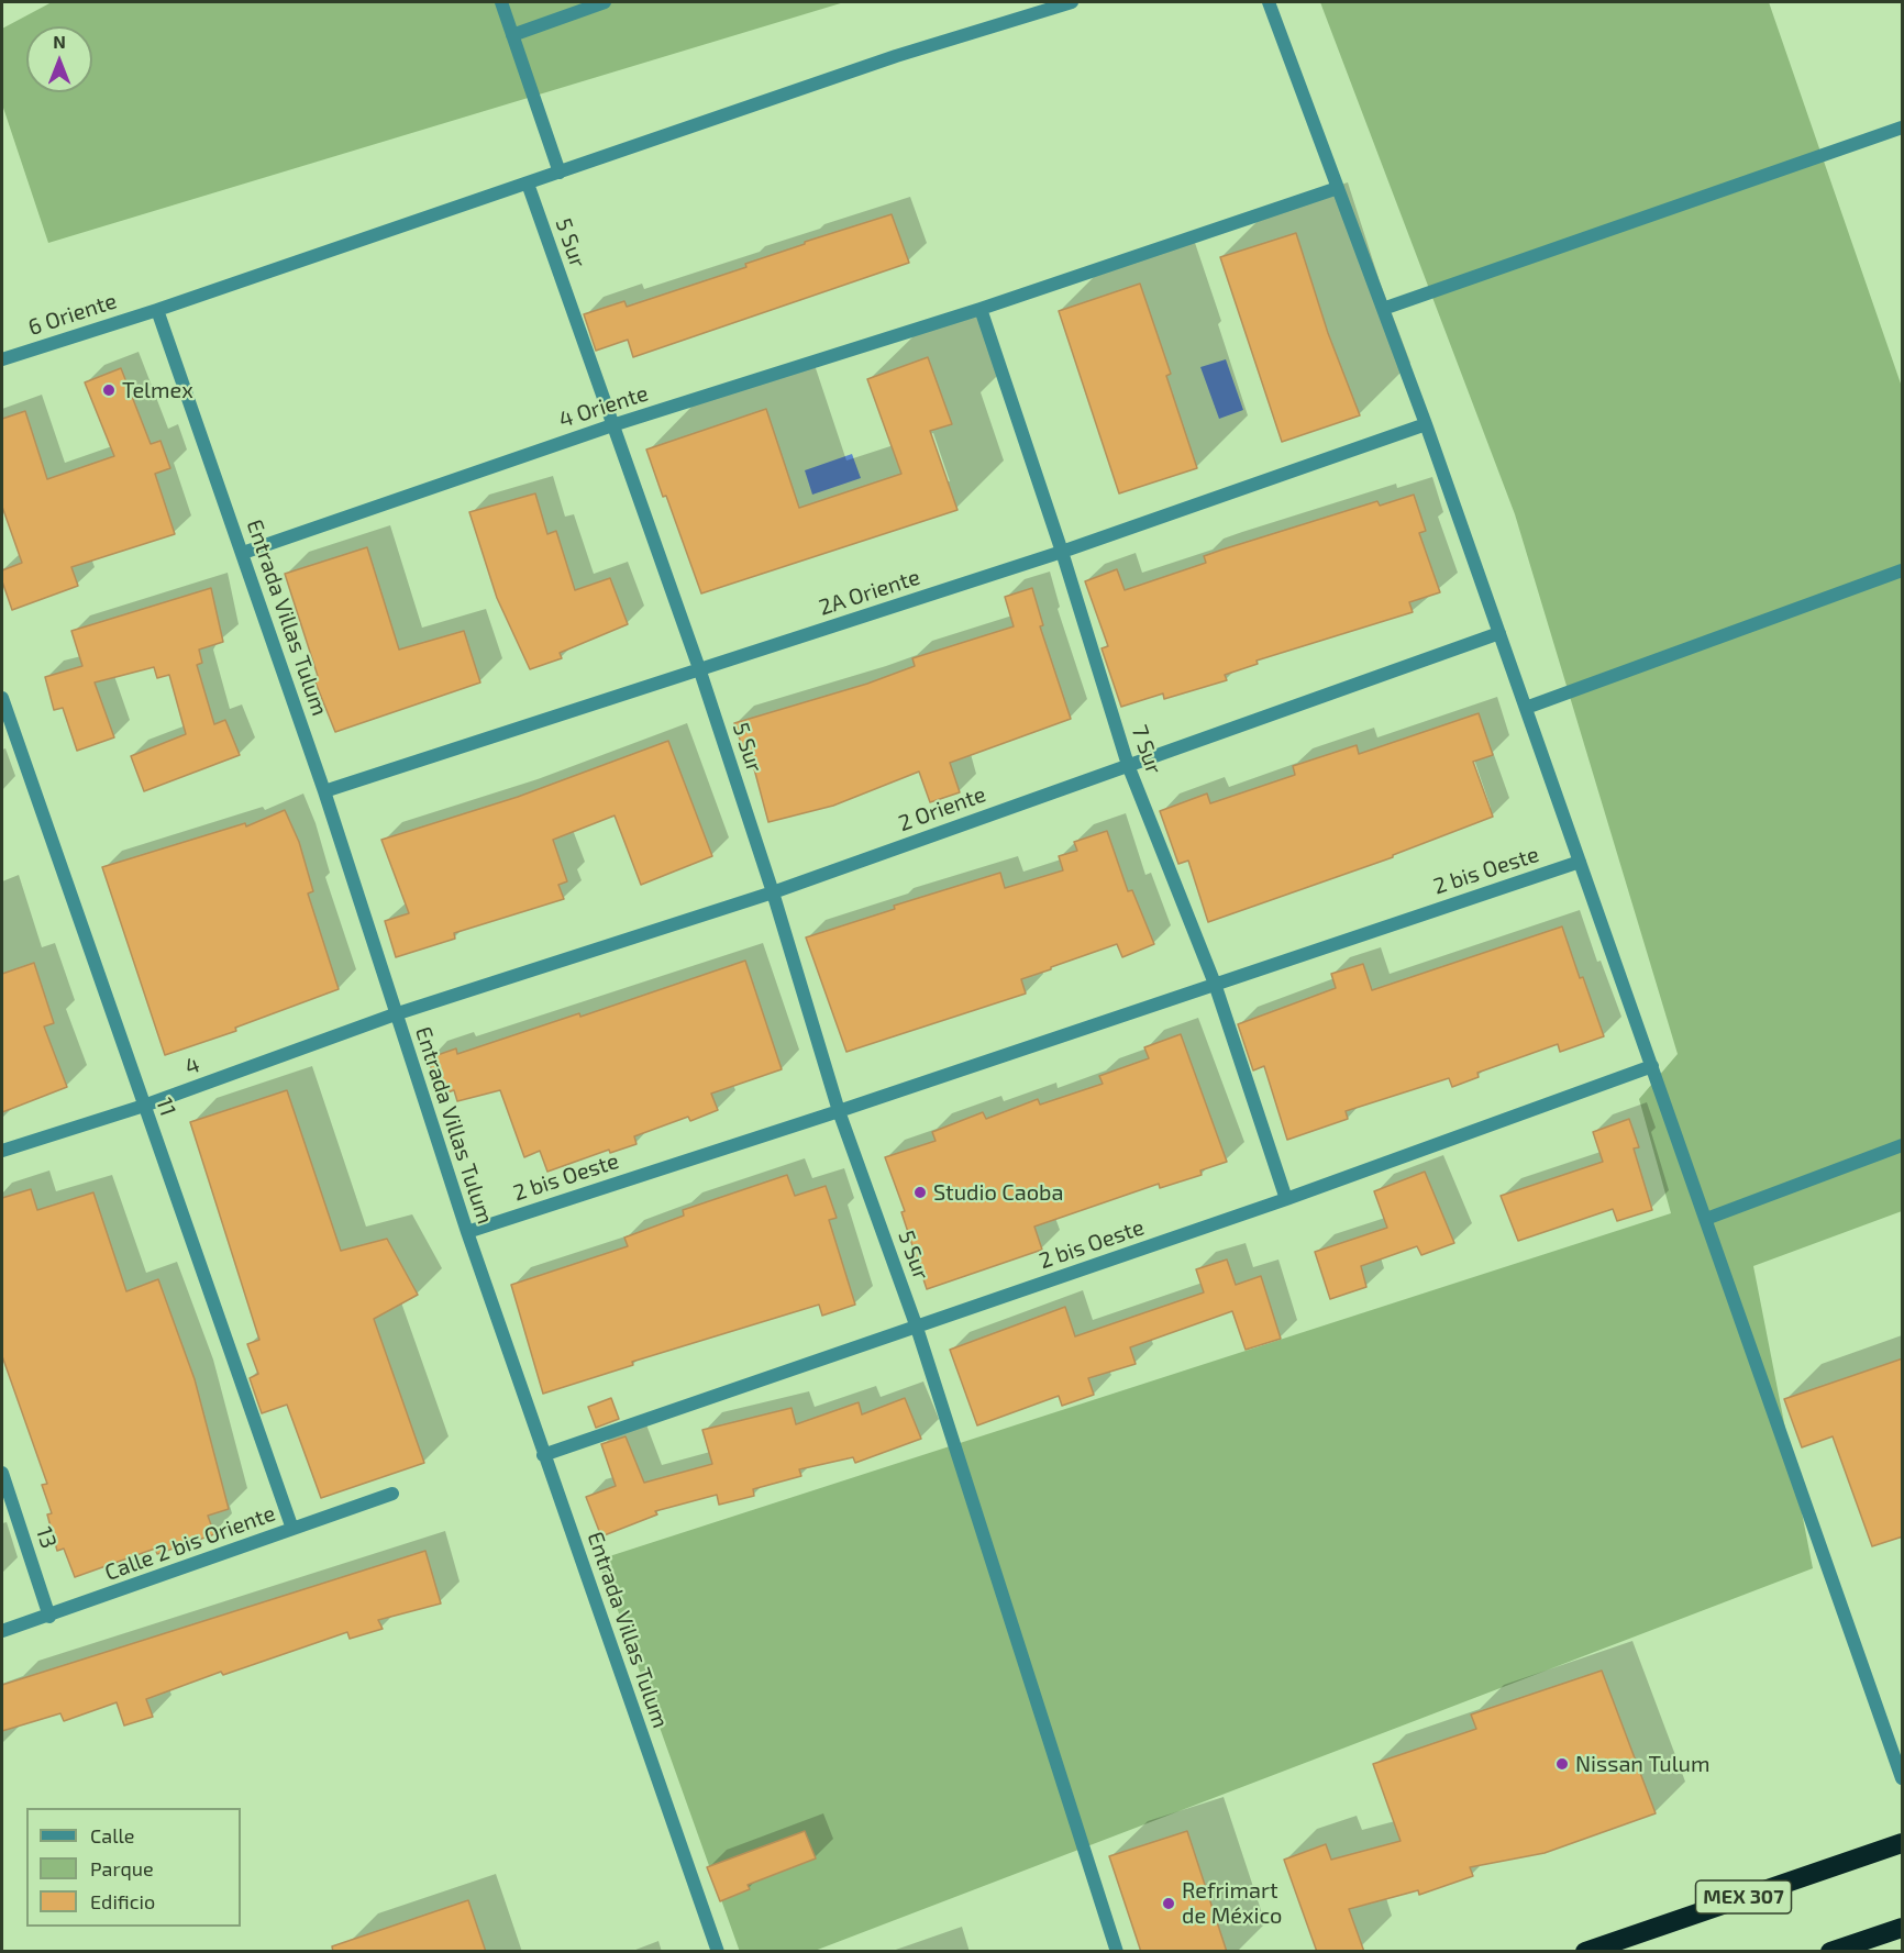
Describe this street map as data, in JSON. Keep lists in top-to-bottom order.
{
  "streets": {
    "highway": ["MEX 307"],
    "street": [
      "5 Sur",
      "6 Oriente",
      "4 Oriente",
      "2A Oriente",
      "Entrada Villas Tulum",
      "7 Sur",
      "2 Oriente",
      "2 bis Oeste",
      "4",
      "11",
      "13",
      "Calle 2 bis Oriente"
    ]
  },
  "crossings": [
    ["5 Sur", "6 Oriente"],
    ["5 Sur", "4 Oriente"],
    ["5 Sur", "2A Oriente"],
    ["5 Sur", "2 Oriente"],
    ["5 Sur", "2 bis Oeste"],
    ["6 Oriente", "Entrada Villas Tulum"],
    ["4 Oriente", "Entrada Villas Tulum"],
    ["4 Oriente", "7 Sur"],
    ["2A Oriente", "Entrada Villas Tulum"],
    ["2A Oriente", "7 Sur"],
    ["Entrada Villas Tulum", "2 Oriente"],
    ["Entrada Villas Tulum", "2 bis Oeste"],
    ["Entrada Villas Tulum", "4"],
    ["7 Sur", "2 Oriente"],
    ["7 Sur", "2 bis Oeste"],
    ["2 Oriente", "4"],
    ["4", "11"],
    ["11", "Calle 2 bis Oriente"],
    ["13", "Calle 2 bis Oriente"]
  ],
  "places": [
    "Telmex",
    "Studio Caoba",
    "Nissan Tulum",
    "Refrimart de México"
  ],
  "legend": ["Calle", "Parque", "Edificio"],
  "north": "top"
}
